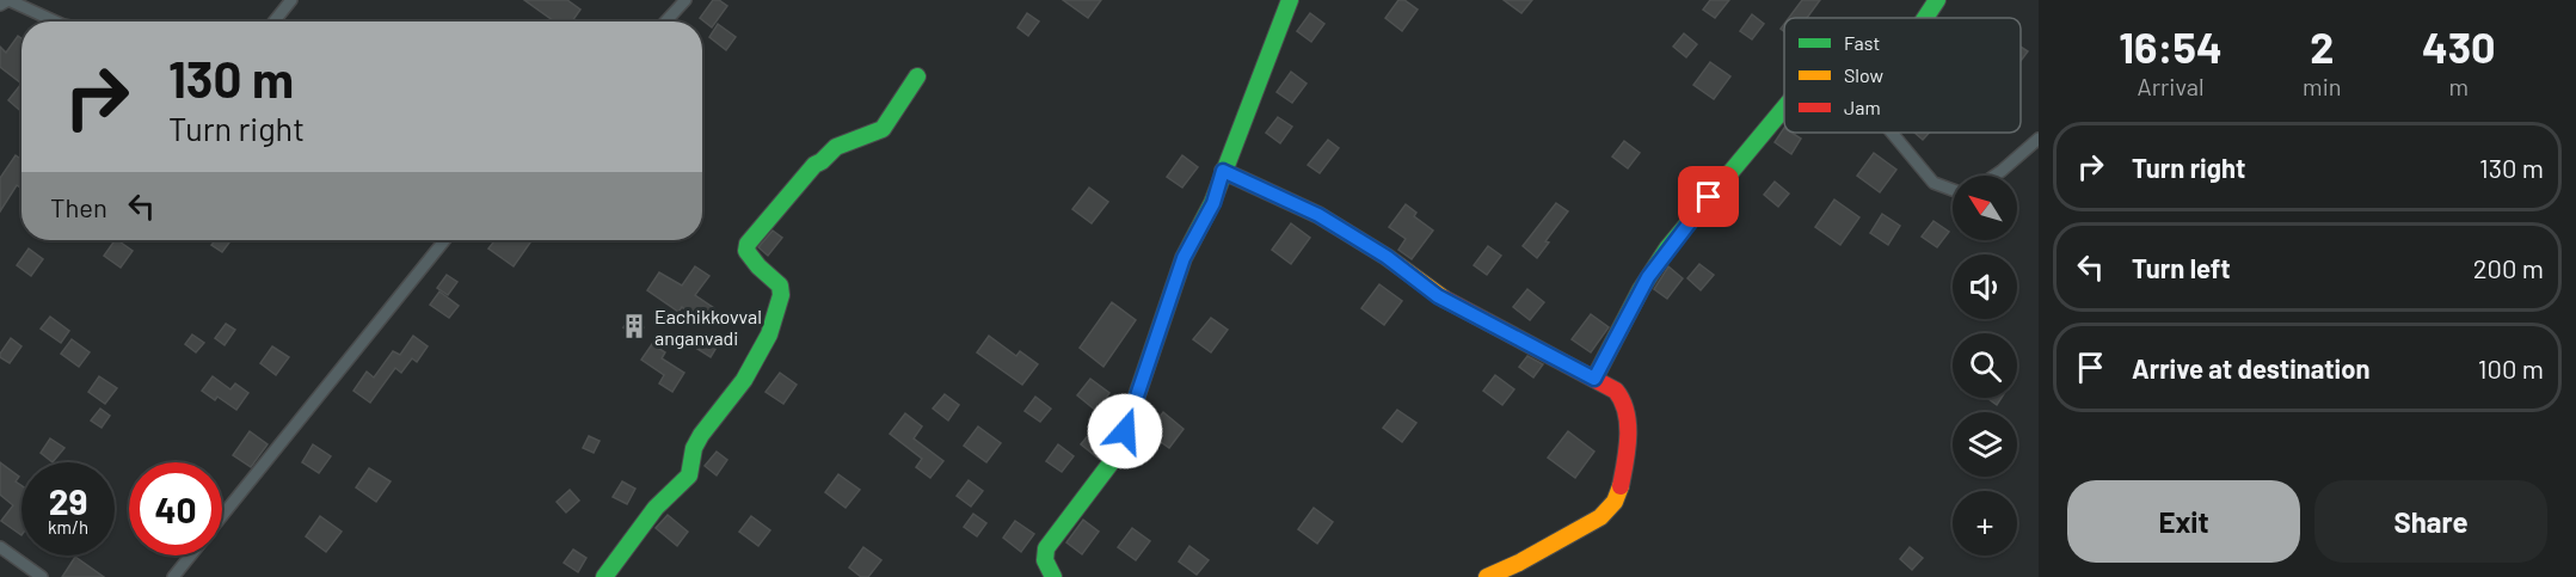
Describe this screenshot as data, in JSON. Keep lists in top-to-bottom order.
{
  "places": {
    "building": ["Eachikkovval anganvadi"]
  },
  "legend": ["Fast", "Slow", "Jam"],
  "north": "top left",
  "page": {
    "eta": [
      "16:54",
      "Arrival",
      "2",
      "min",
      "430",
      "m"
    ],
    "turn": ["130 m", "Turn right"],
    "list": [
      {
        "name": "Turn right",
        "value": "130 m"
      },
      {
        "name": "Turn left",
        "value": "200 m"
      },
      {
        "name": "Arrive at destination",
        "value": "100 m"
      }
    ],
    "then": "Then",
    "map_buttons": "+",
    "speed": "29 km/h",
    "limit": "40",
    "buttons": ["Exit", "Share"]
  }
}
